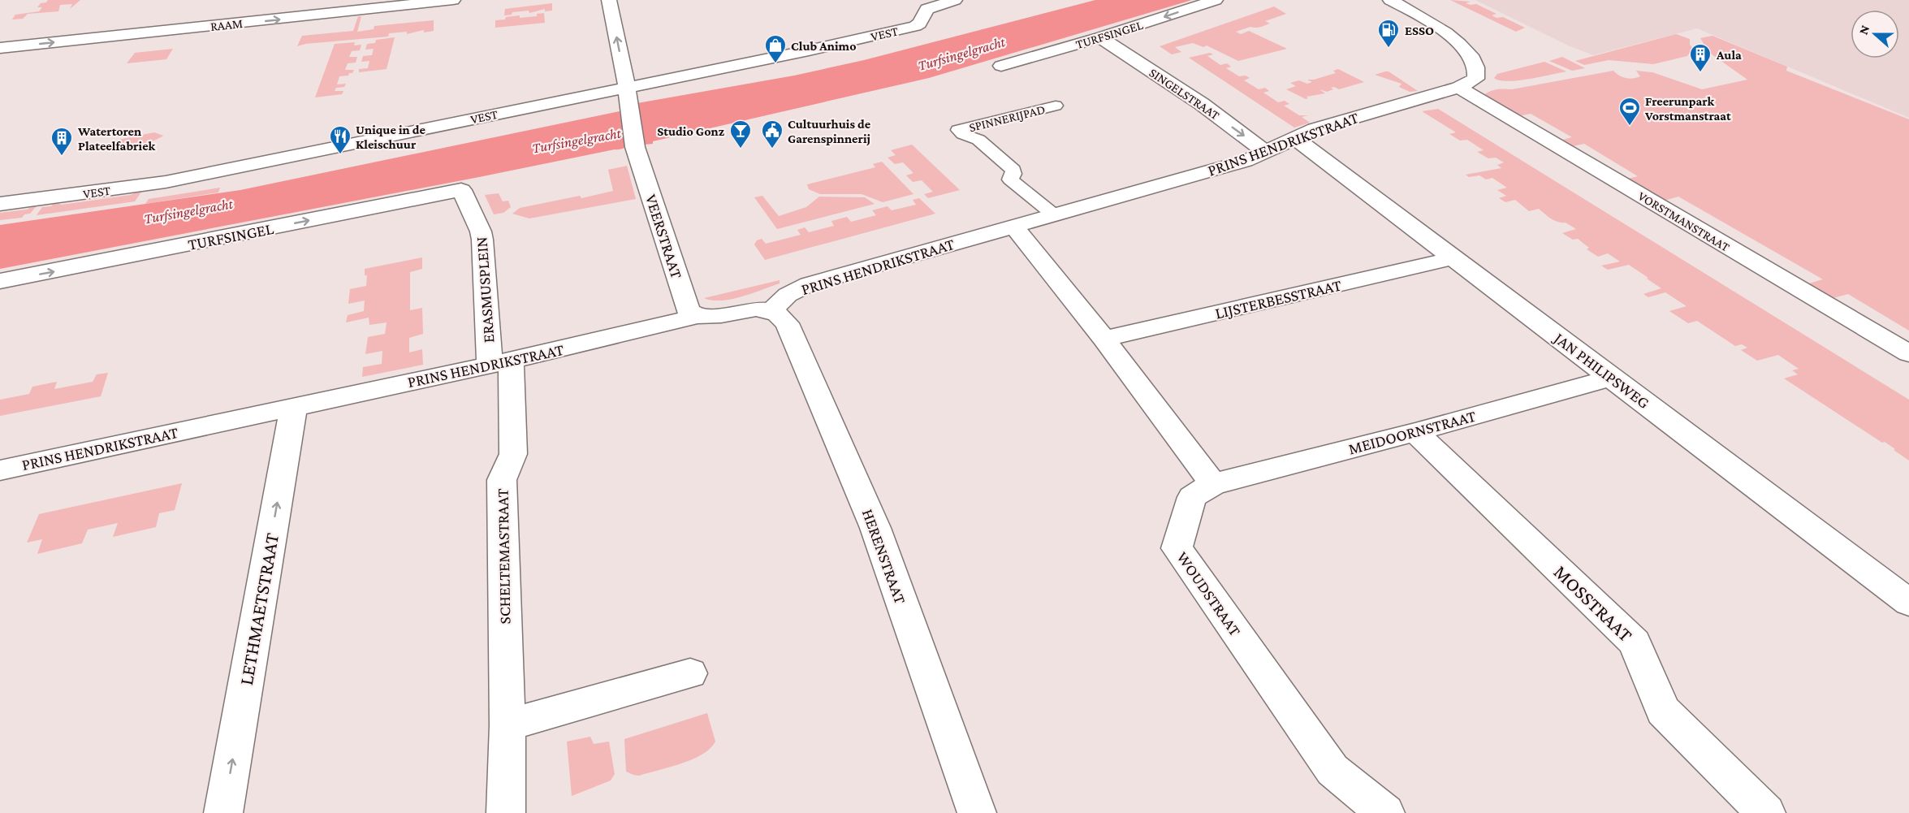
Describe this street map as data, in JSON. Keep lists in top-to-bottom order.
{
  "streets": {
    "street": [
      "RAAM",
      "VEST",
      "TURFSINGEL",
      "SINGELSTRAAT",
      "SPINNERIJPAD",
      "PRINS HENDRIKSTRAAT",
      "VORSTMANSTRAAT",
      "VEERSTRAAT",
      "ERASMUSPLEIN",
      "LIJSTERBESSTRAAT",
      "JAN PHILIPSWEG",
      "MEIDOORNSTRAAT",
      "SCHELTEMASTRAAT",
      "HERENSTRAAT",
      "WOUDSTRAAT",
      "MOSSTRAAT",
      "LETHMAETSTRAAT"
    ]
  },
  "crossings": [
    ["VEST", "VEERSTRAAT"],
    ["TURFSINGEL", "SINGELSTRAAT"],
    ["TURFSINGEL", "ERASMUSPLEIN"],
    ["SINGELSTRAAT", "PRINS HENDRIKSTRAAT"],
    ["SPINNERIJPAD", "PRINS HENDRIKSTRAAT"],
    ["PRINS HENDRIKSTRAAT", "VORSTMANSTRAAT"],
    ["PRINS HENDRIKSTRAAT", "VEERSTRAAT"],
    ["PRINS HENDRIKSTRAAT", "ERASMUSPLEIN"],
    ["PRINS HENDRIKSTRAAT", "JAN PHILIPSWEG"],
    ["PRINS HENDRIKSTRAAT", "SCHELTEMASTRAAT"],
    ["PRINS HENDRIKSTRAAT", "HERENSTRAAT"],
    ["PRINS HENDRIKSTRAAT", "LETHMAETSTRAAT"],
    ["ERASMUSPLEIN", "SCHELTEMASTRAAT"],
    ["LIJSTERBESSTRAAT", "JAN PHILIPSWEG"],
    ["JAN PHILIPSWEG", "MEIDOORNSTRAAT"],
    ["MEIDOORNSTRAAT", "WOUDSTRAAT"],
    ["MEIDOORNSTRAAT", "MOSSTRAAT"]
  ],
  "one_way": ["LETHMAETSTRAAT"],
  "water": ["Turfsingelgracht"],
  "places": {
    "fuel station": ["ESSO"],
    "shop": ["Club Animo"],
    "building": ["Aula", "Watertoren Plateelfabriek"],
    "sports": ["Freerunpark Vorstmanstraat"],
    "bar": ["Studio Gonz"],
    "public building": ["Cultuurhuis de Garenspinnerij"],
    "restaurant": ["Unique in de Kleischuur"]
  },
  "north": "left"
}
